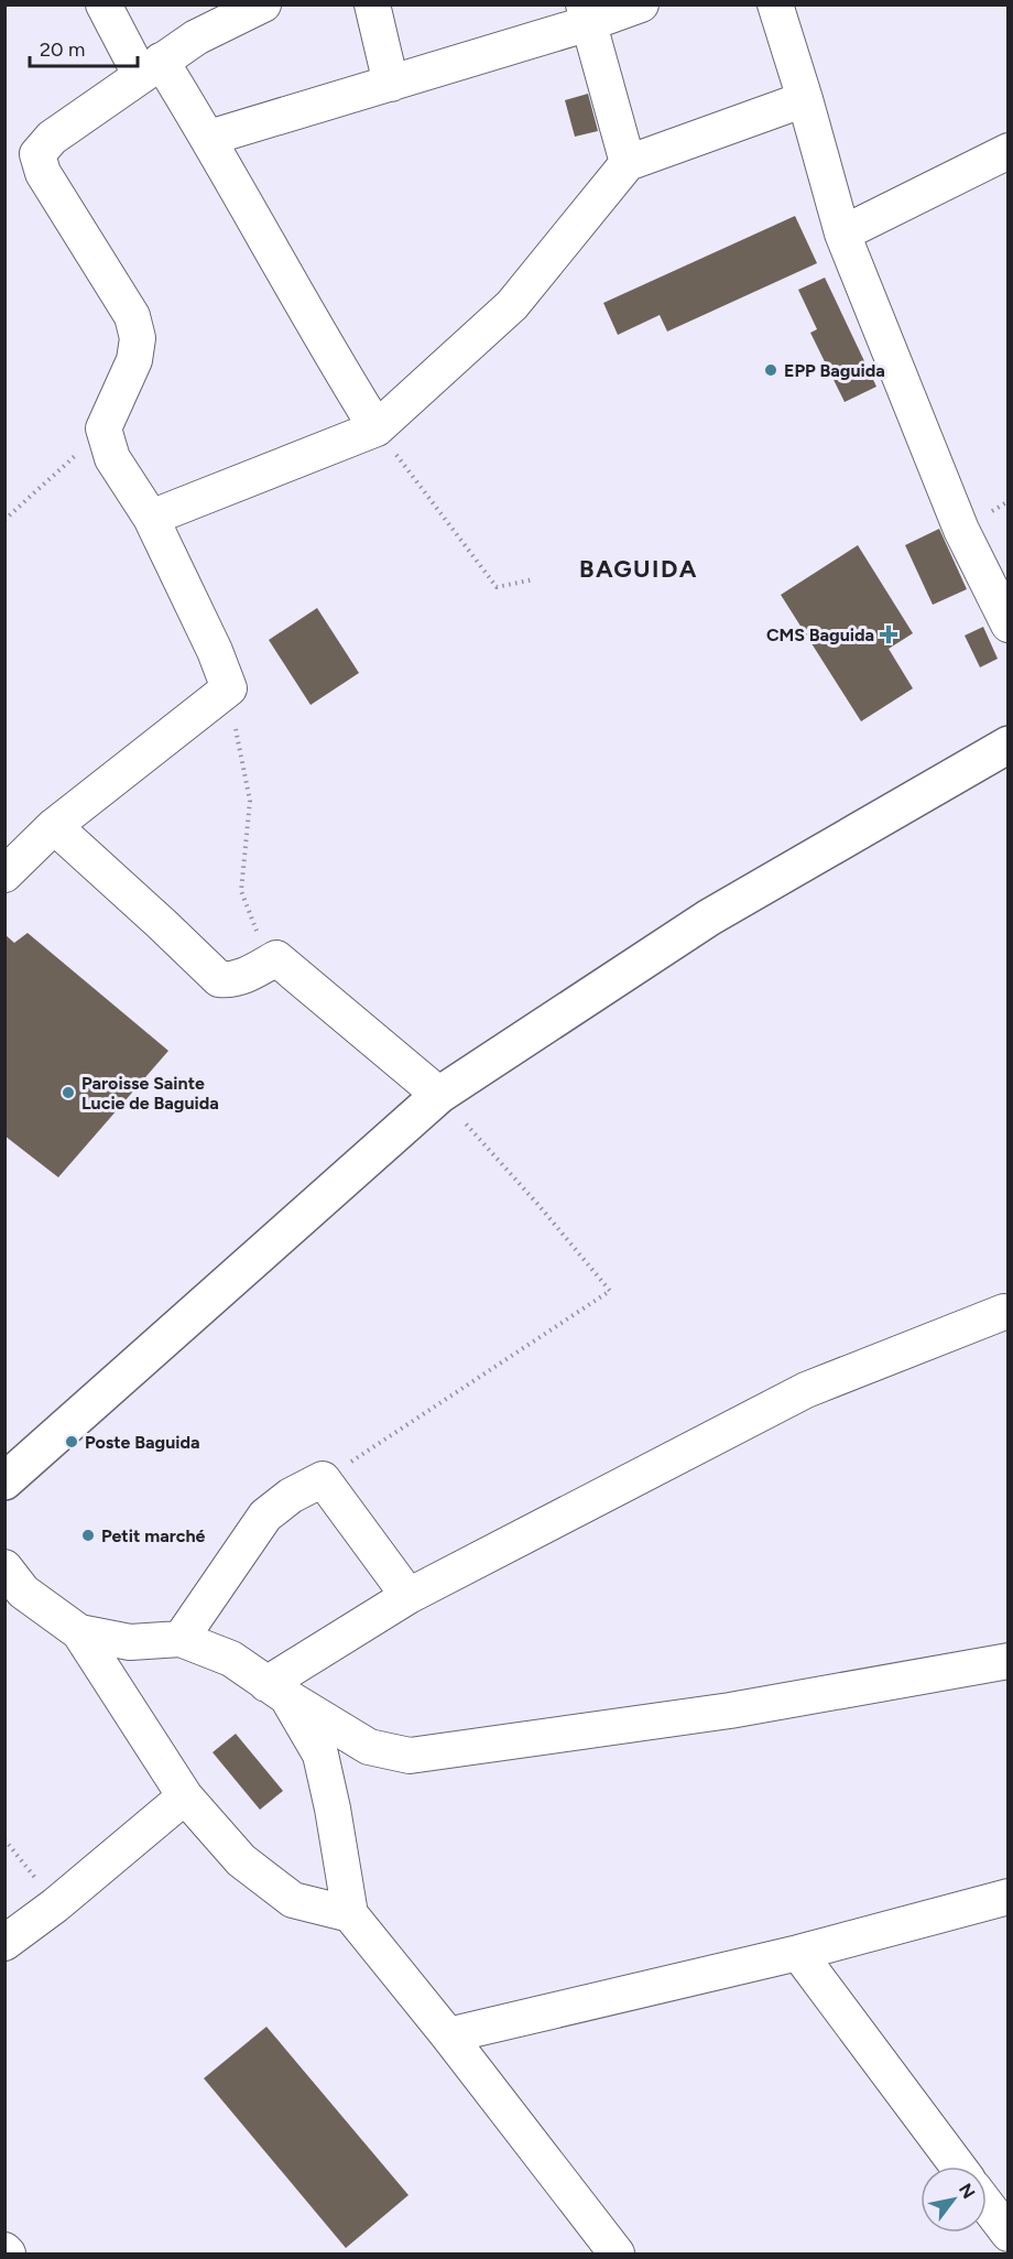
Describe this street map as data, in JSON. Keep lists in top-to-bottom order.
{
  "districts": ["BAGUIDA"],
  "places": {
    "other": [
      "EPP Baguida",
      "Paroisse Sainte Lucie de Baguida",
      "Poste Baguida",
      "Petit marché"
    ],
    "health": ["CMS Baguida"]
  },
  "scale_bar": "20 m",
  "north": "top right"
}
